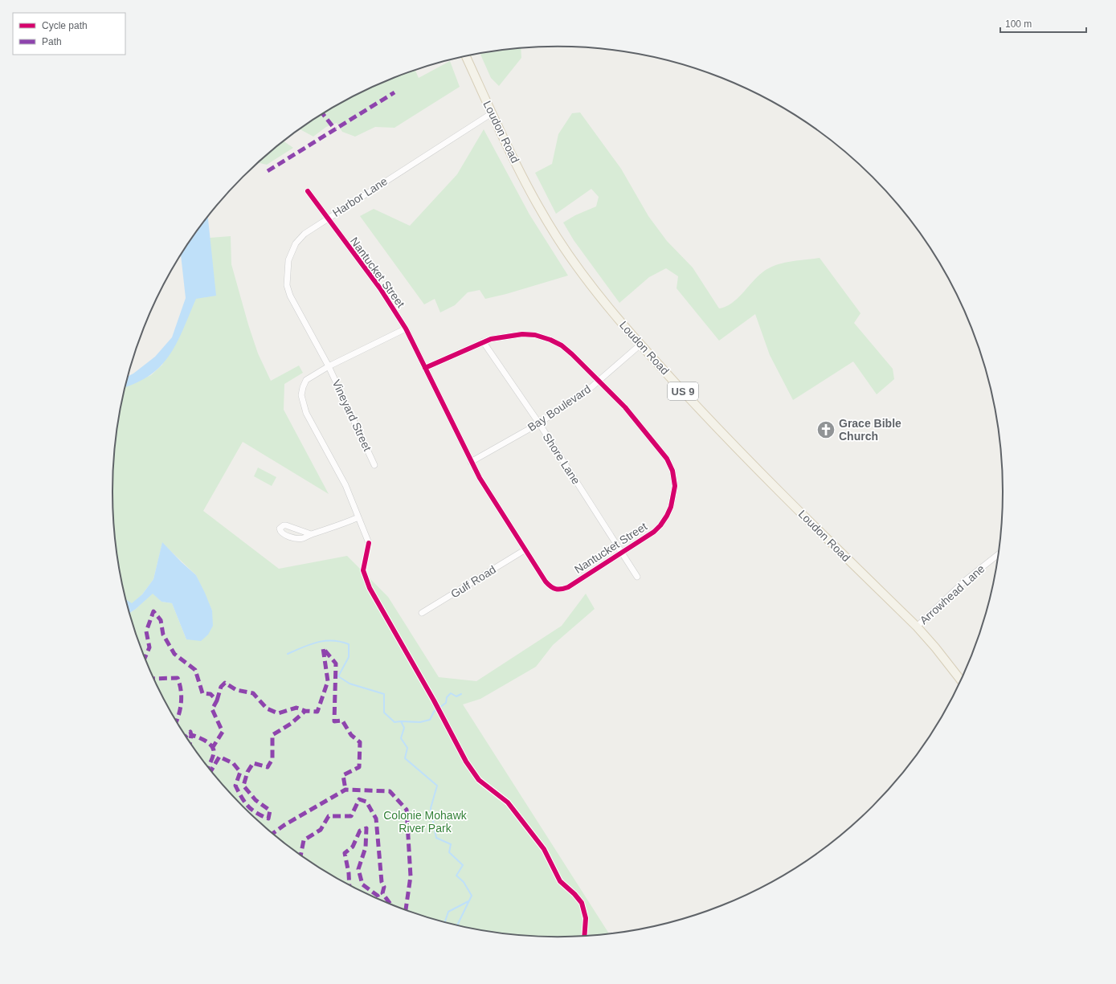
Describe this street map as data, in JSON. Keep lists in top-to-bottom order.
{
  "streets": {
    "main road": ["Loudon Road", "US 9"],
    "street": [
      "Harbor Lane",
      "Nantucket Street",
      "Bay Boulevard",
      "Vineyard Street",
      "Shore Lane",
      "Gulf Road",
      "Arrowhead Lane"
    ]
  },
  "crossings": [
    ["Loudon Road", "Harbor Lane"],
    ["Loudon Road", "Bay Boulevard"],
    ["Loudon Road", "Arrowhead Lane"],
    ["Harbor Lane", "Nantucket Street"],
    ["Harbor Lane", "Vineyard Street"],
    ["Nantucket Street", "Bay Boulevard"],
    ["Nantucket Street", "Vineyard Street"],
    ["Nantucket Street", "Shore Lane"],
    ["Nantucket Street", "Gulf Road"],
    ["Bay Boulevard", "Shore Lane"]
  ],
  "parks": ["Colonie Mohawk River Park"],
  "places": {
    "church": ["Grace Bible Church"]
  },
  "legend": ["Cycle path", "Path"],
  "scale_bar": "100 m"
}
